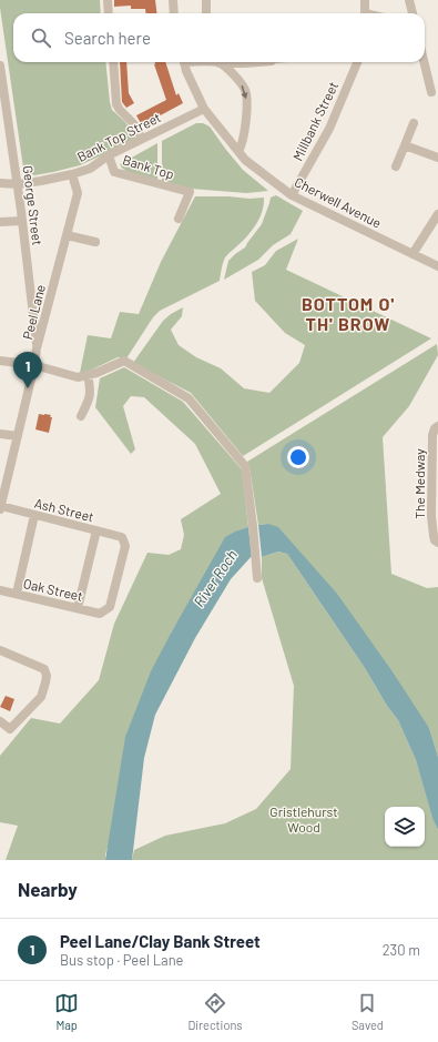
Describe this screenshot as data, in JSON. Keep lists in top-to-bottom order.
{
  "streets": {
    "street": [
      "Millbank Street",
      "Bank Top Street",
      "Bank Top",
      "Cherwell Avenue",
      "George Street",
      "Peel Lane",
      "The Medway",
      "Ash Street",
      "Oak Street"
    ]
  },
  "crossings": [
    ["Millbank Street", "Cherwell Avenue"],
    ["Bank Top Street", "Bank Top"],
    ["Bank Top Street", "Cherwell Avenue"],
    ["Bank Top Street", "George Street"],
    ["Bank Top Street", "Peel Lane"],
    ["George Street", "Peel Lane"],
    ["Peel Lane", "Ash Street"],
    ["Ash Street", "Oak Street"]
  ],
  "districts": ["BOTTOM O' TH' BROW"],
  "water": ["River Roch"],
  "parks": ["Gristlehurst Wood"],
  "page": {
    "search": "Search here",
    "pins": "1",
    "heading": "Nearby",
    "list": [
      {
        "mark": "1",
        "name": "Peel Lane/Clay Bank Street",
        "note": "Bus stop · Peel Lane",
        "value": "230 m"
      }
    ],
    "nav": ["Map", "Directions", "Saved"]
  }
}
